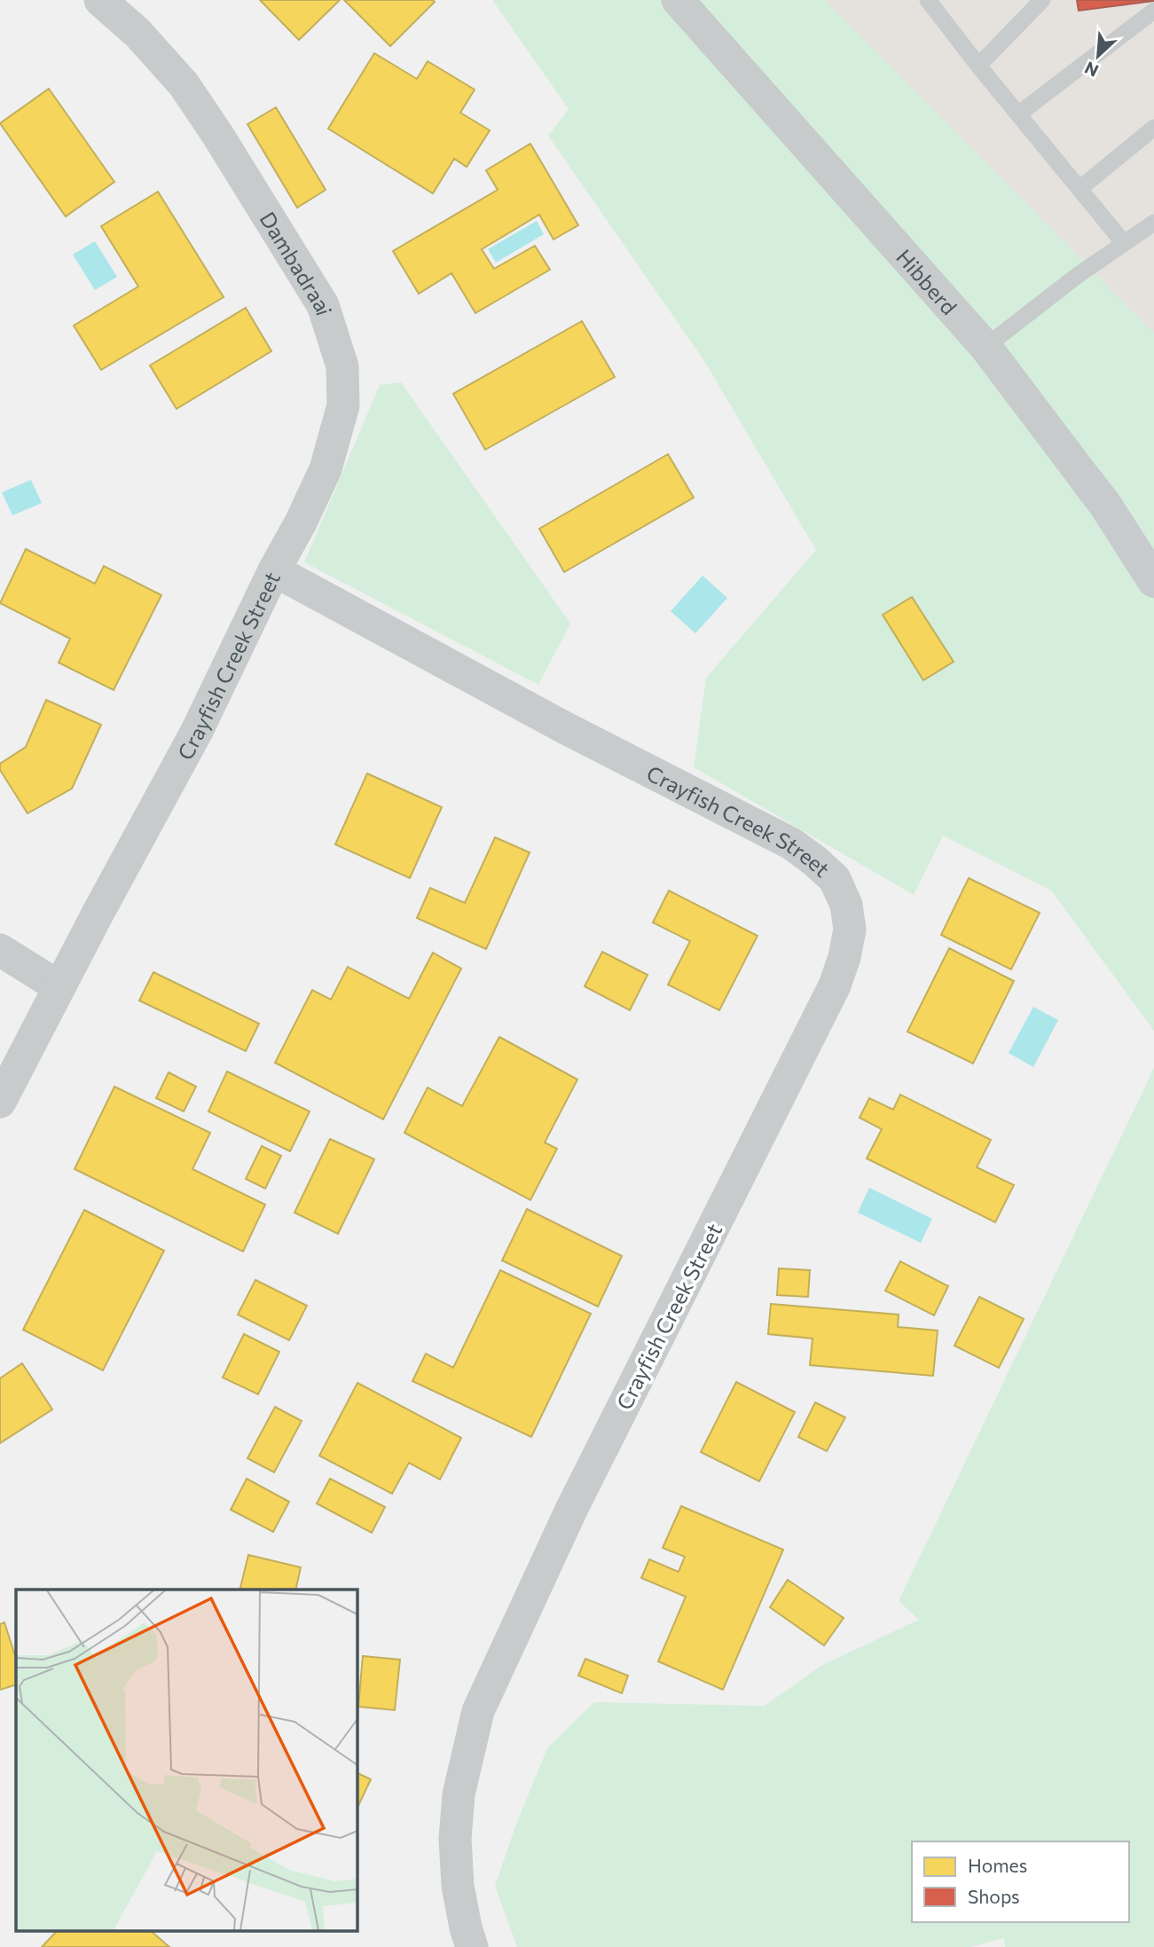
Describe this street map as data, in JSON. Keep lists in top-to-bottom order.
{
  "streets": {
    "street": ["Dambadraai", "Hibberd", "Crayfish Creek Street"]
  },
  "crossings": [
    ["Dambadraai", "Crayfish Creek Street"]
  ],
  "legend": ["Homes", "Shops"],
  "north": "bottom left"
}
